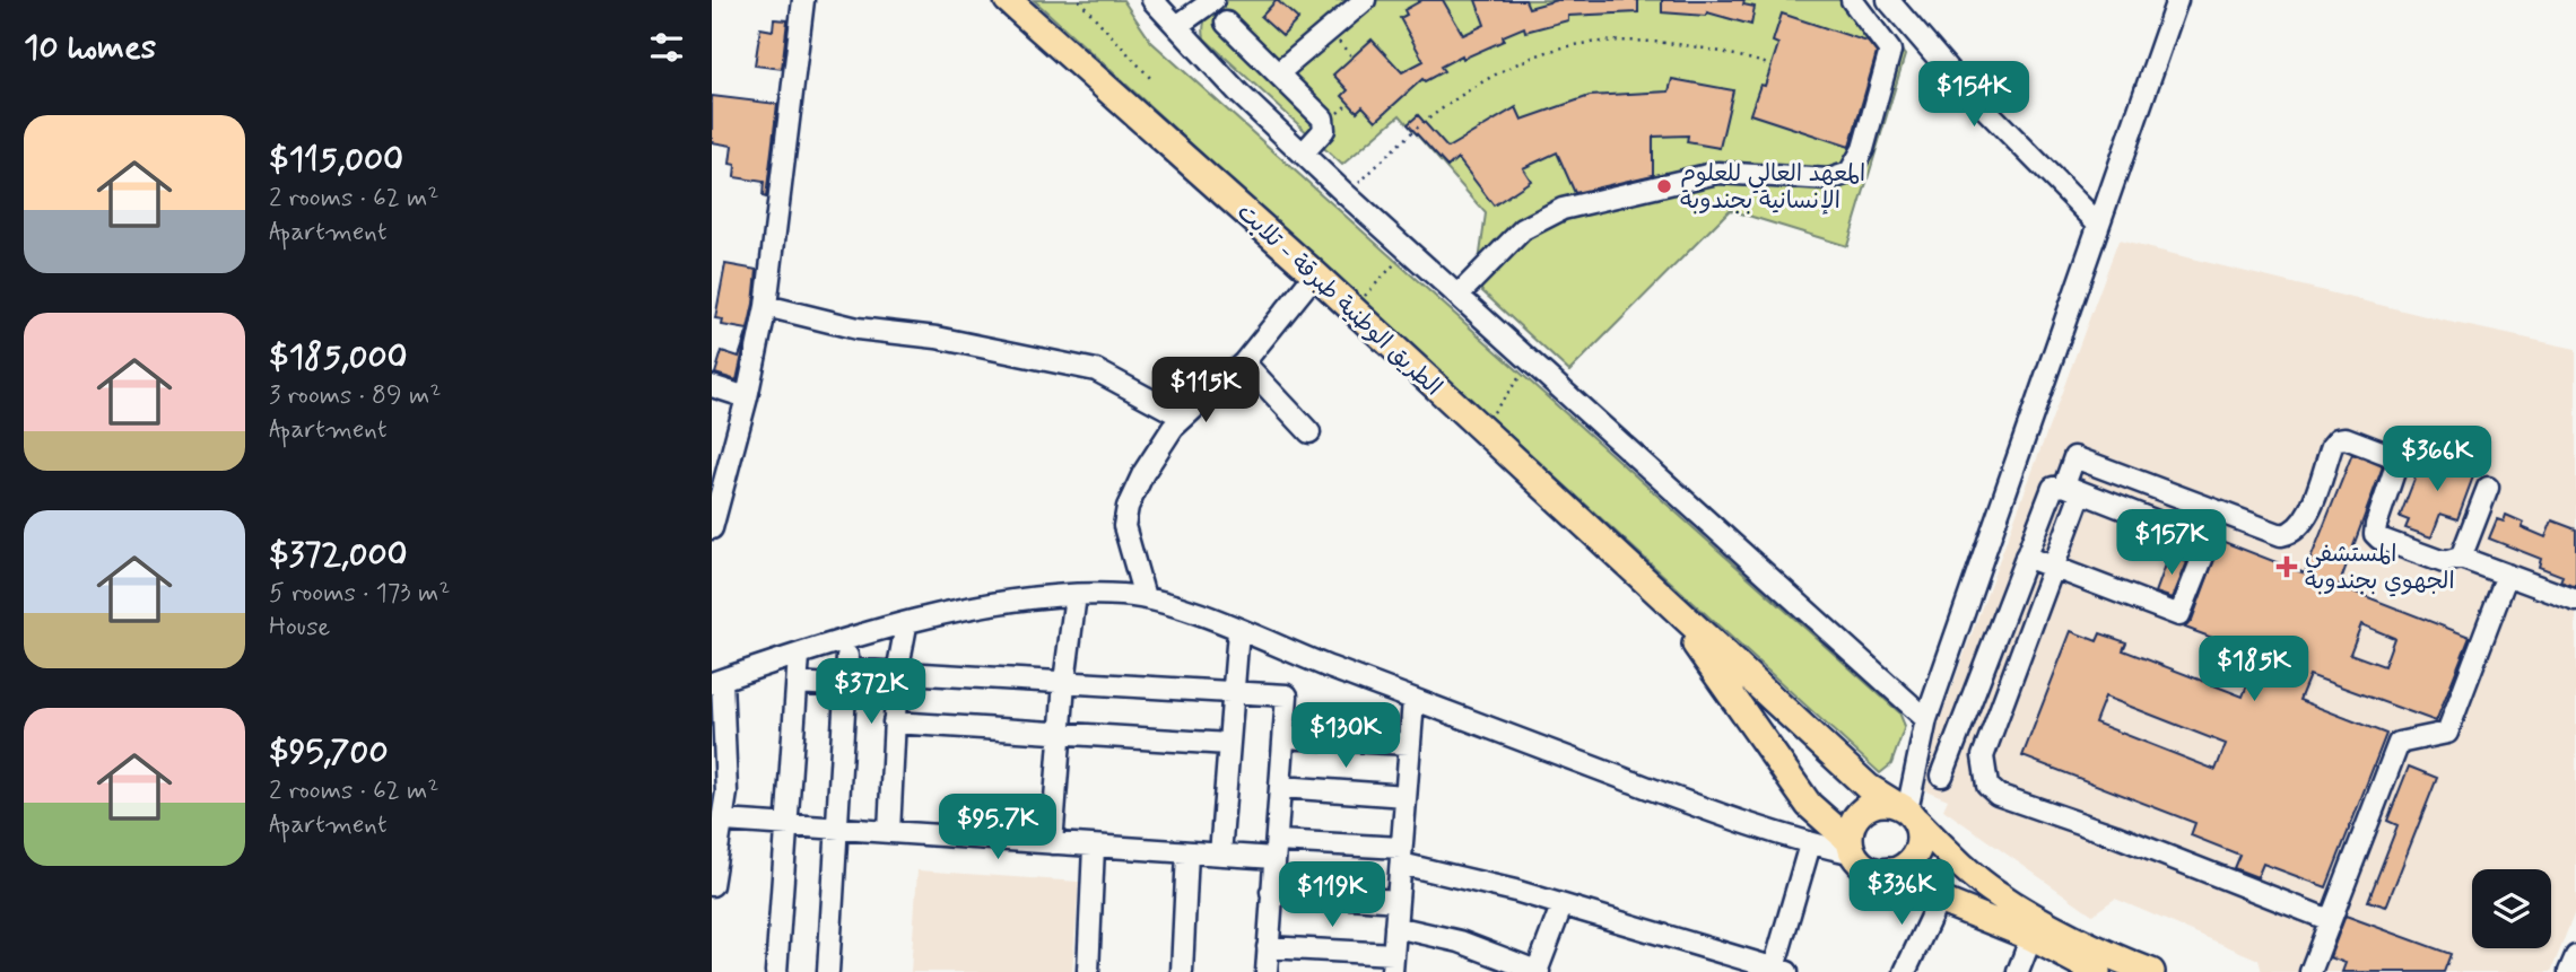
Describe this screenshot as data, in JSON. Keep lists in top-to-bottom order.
{
  "streets": {
    "main road": ["الطريق الوطنية طبرقة - تلابت"]
  },
  "places": {
    "other": ["المعهد العالي للعلوم الإنسانية بجندوبة"],
    "health": ["المستشفى الجهوي بجندوبة"]
  },
  "page": {
    "heading": "10 homes",
    "price": [
      "$154K",
      "$115K",
      "$366K",
      "$157K",
      "$185K",
      "$372K",
      "$130K",
      "$95.7K",
      "$336K",
      "$119K"
    ],
    "list": [
      {
        "name": "$115,000",
        "note": "2 rooms · 62 m² · Apartment"
      },
      {
        "name": "$185,000",
        "note": "3 rooms · 89 m² · Apartment"
      },
      {
        "name": "$372,000",
        "note": "5 rooms · 173 m² · House"
      },
      {
        "name": "$95,700",
        "note": "2 rooms · 62 m² · Apartment"
      }
    ]
  }
}
